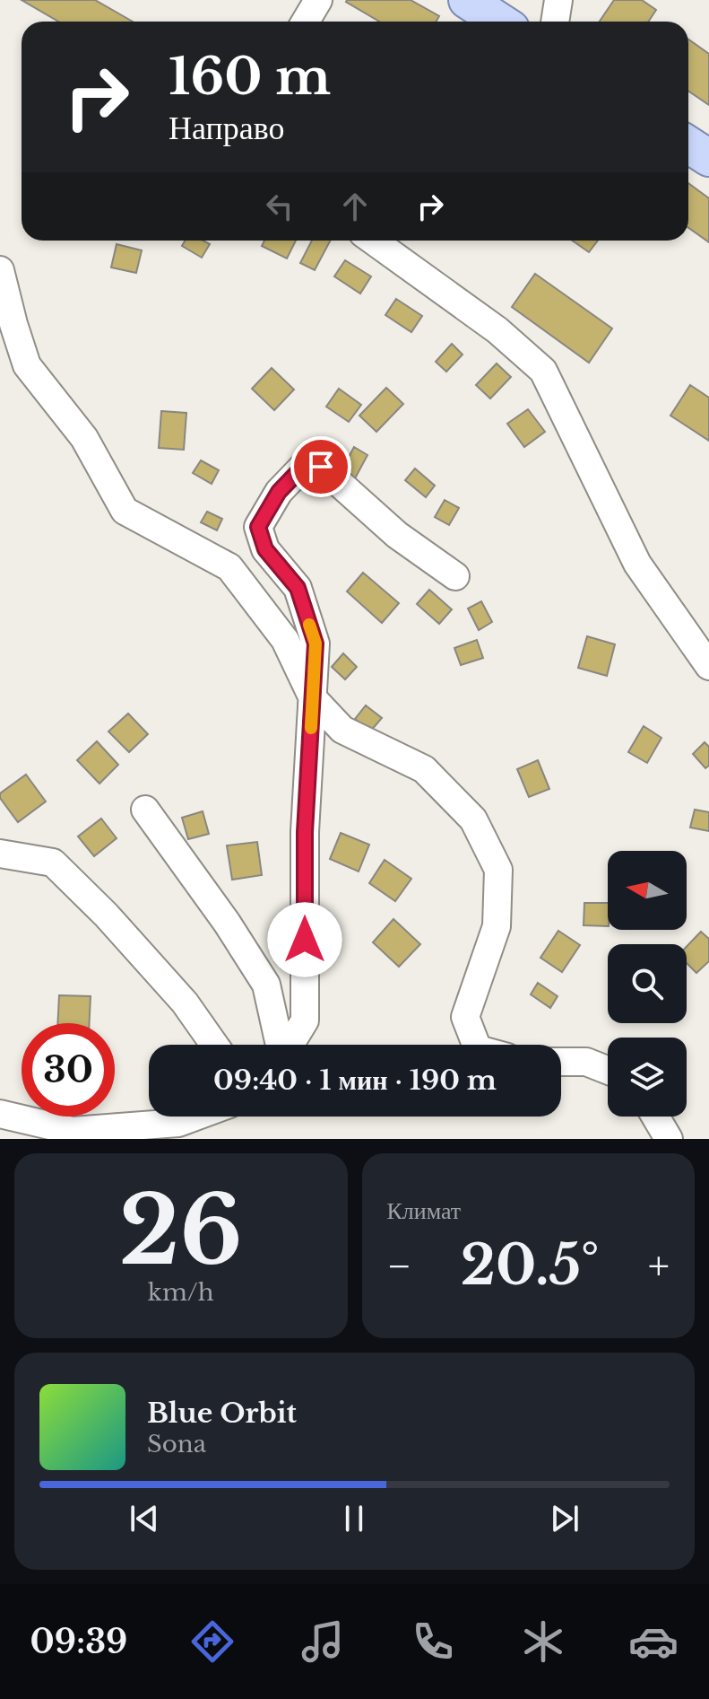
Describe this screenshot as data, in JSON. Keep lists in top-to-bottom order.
{
  "north": "left",
  "page": {
    "turn": ["160 m", "Направо"],
    "limit": "30",
    "trip": "09:40 · 1 мин · 190 m",
    "tile": [
      ["26", "km/h"],
      "Климат"
    ],
    "heat": ["−", "20.5°", "+"],
    "song": ["Blue Orbit", "Sona"],
    "tabs": "09:39"
  }
}
